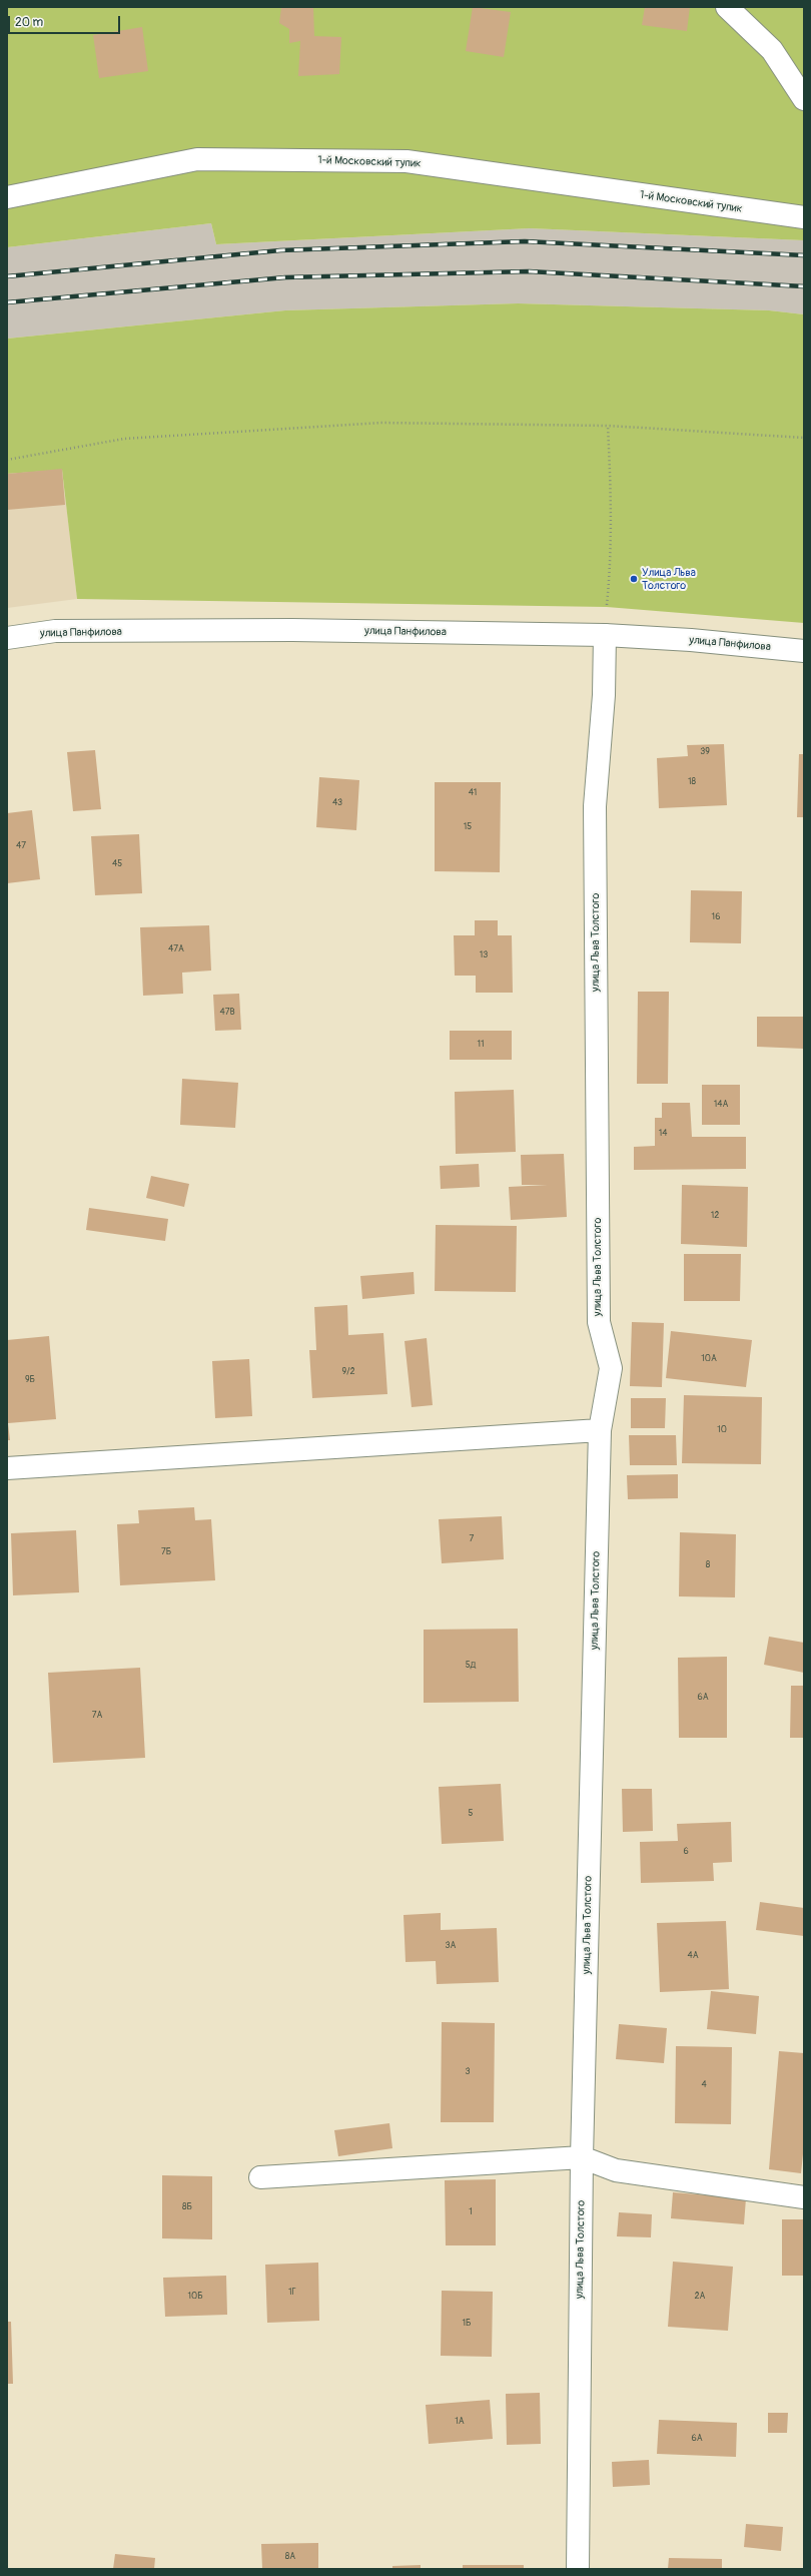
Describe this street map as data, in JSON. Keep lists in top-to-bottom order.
{
  "streets": {
    "street": ["1-й Московский тупик", "улица Панфилова", "улица Льва Толстого"]
  },
  "crossings": [
    ["улица Панфилова", "улица Льва Толстого"]
  ],
  "places": ["Улица Льва Толстого"],
  "house_numbers": [
    "39",
    "18",
    "41",
    "43",
    "15",
    "47",
    "45",
    "16",
    "47А",
    "13",
    "47В",
    "11",
    "14А",
    "14",
    "12",
    "10А",
    "9/2",
    "9Б",
    "10",
    "7",
    "7Б",
    "8",
    "5Д",
    "6А",
    "7А",
    "5",
    "6",
    "3А",
    "4А",
    "3",
    "4",
    "8Б",
    "1",
    "1Г",
    "10Б",
    "2А",
    "1Б",
    "1А",
    "6А",
    "8А"
  ],
  "scale_bar": "20 m"
}
